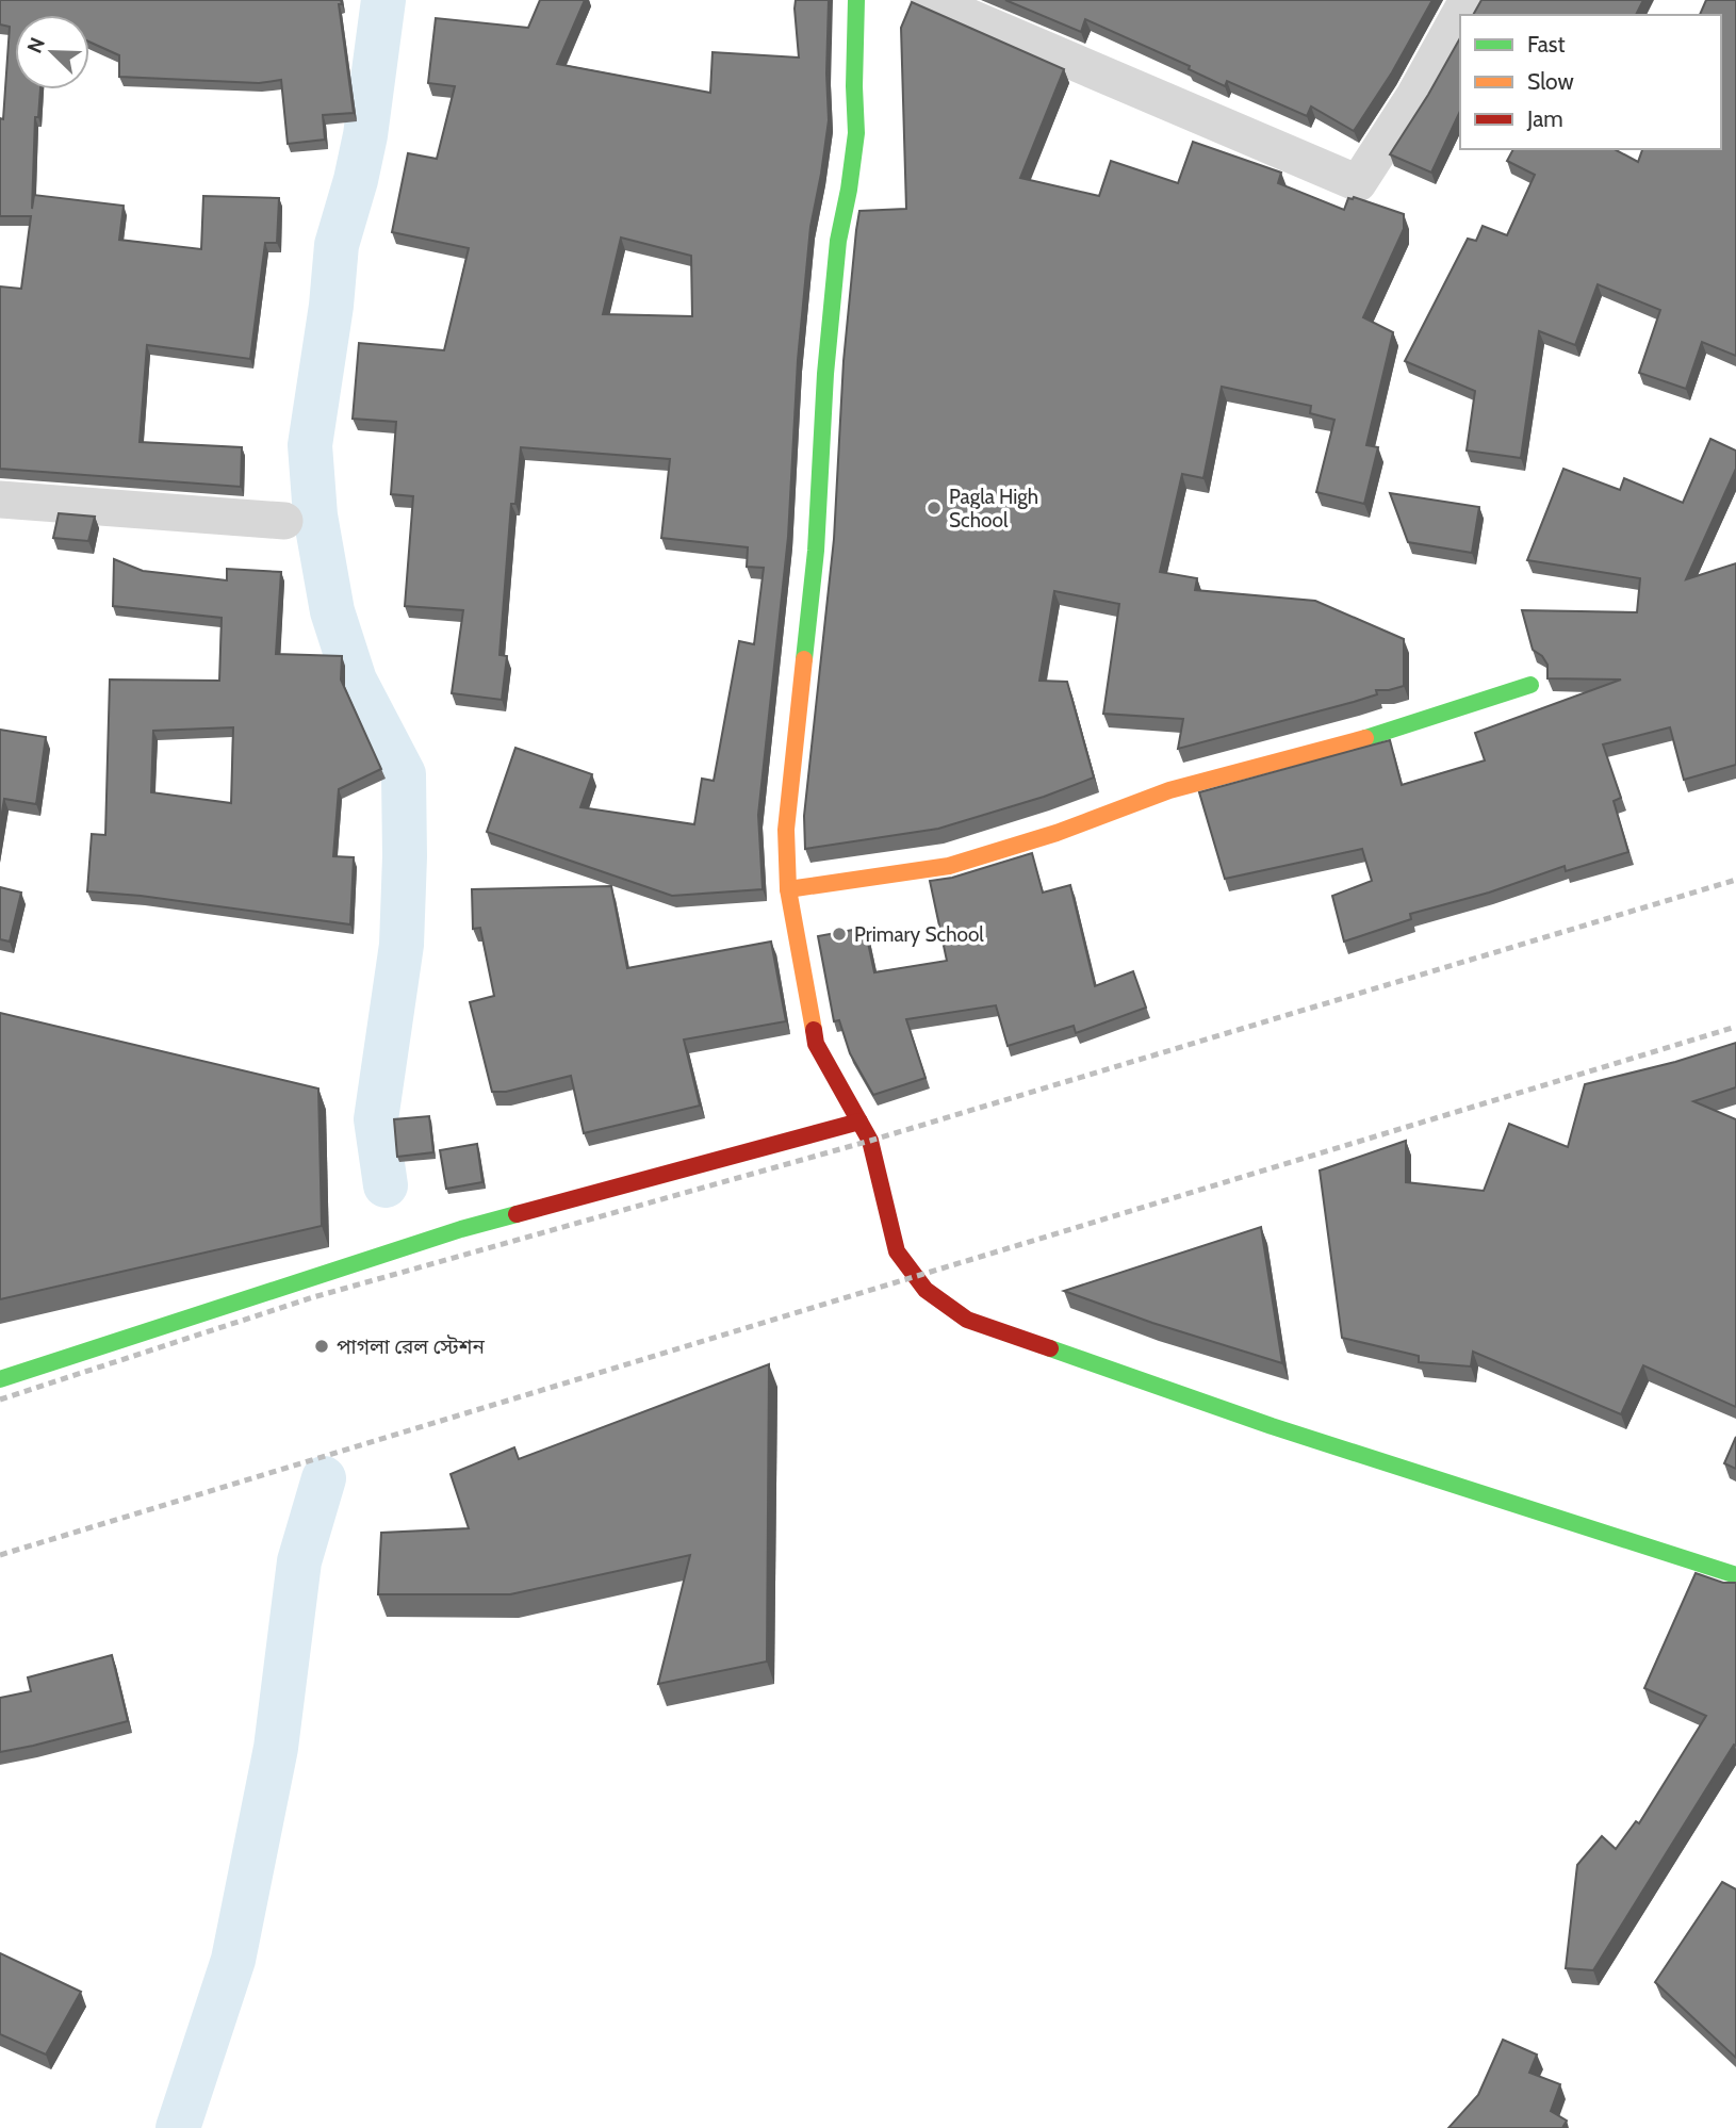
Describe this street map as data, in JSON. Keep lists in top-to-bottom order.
{
  "places": ["Pagla High School", "Primary School", "পাগলা রেল স্টেশন"],
  "legend": ["Fast", "Slow", "Jam"],
  "north": "top left"
}
